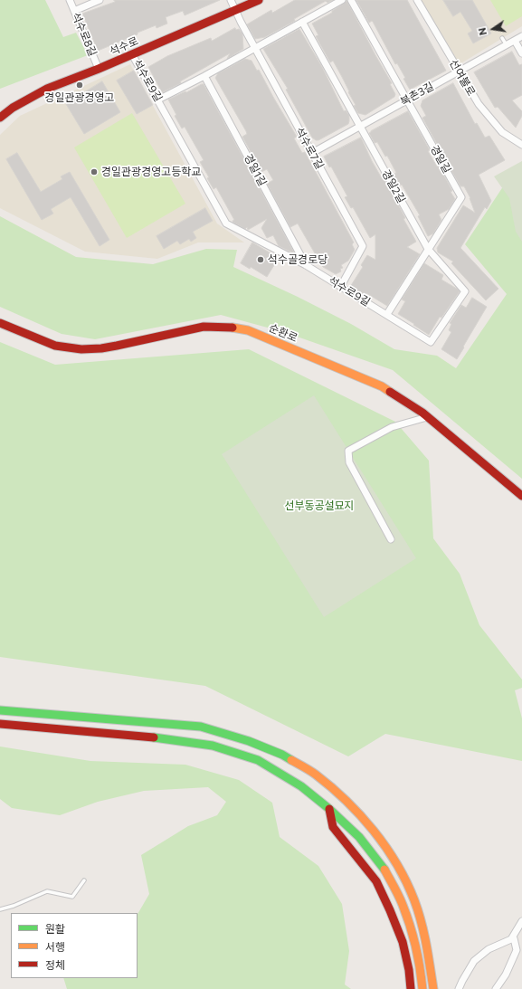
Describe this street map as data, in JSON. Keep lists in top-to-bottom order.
{
  "streets": {
    "main road": ["석수로", "순환로"],
    "street": [
      "석수로8길",
      "선여불로",
      "석수로9길",
      "북촌3길",
      "석수로7길",
      "경일길",
      "경일1길",
      "경일2길"
    ]
  },
  "crossings": [
    ["석수로8길", "석수로"],
    ["석수로", "석수로9길"],
    ["석수로", "석수로7길"],
    ["선여불로", "북촌3길"],
    ["석수로9길", "석수로7길"],
    ["석수로9길", "경일길"],
    ["석수로9길", "경일1길"],
    ["석수로9길", "경일2길"],
    ["북촌3길", "석수로7길"],
    ["북촌3길", "경일길"],
    ["북촌3길", "경일2길"],
    ["경일길", "경일2길"]
  ],
  "parks": ["선부동공설묘지"],
  "places": ["경일관광경영고", "경일관광경영고등학교", "석수골경로당"],
  "legend": ["원활", "서행", "정체"],
  "north": "left"
}
